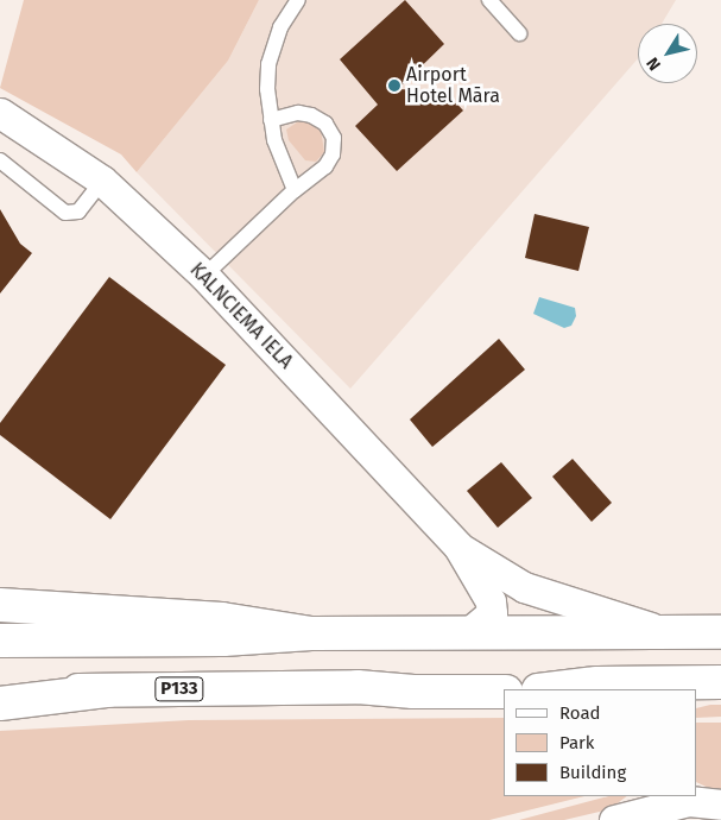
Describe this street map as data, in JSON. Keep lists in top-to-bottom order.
{
  "streets": {
    "main road": ["P133"],
    "street": ["KALNCIEMA IELA"]
  },
  "places": ["Airport Hotel Māra"],
  "legend": ["Road", "Park", "Building"],
  "north": "bottom left"
}
